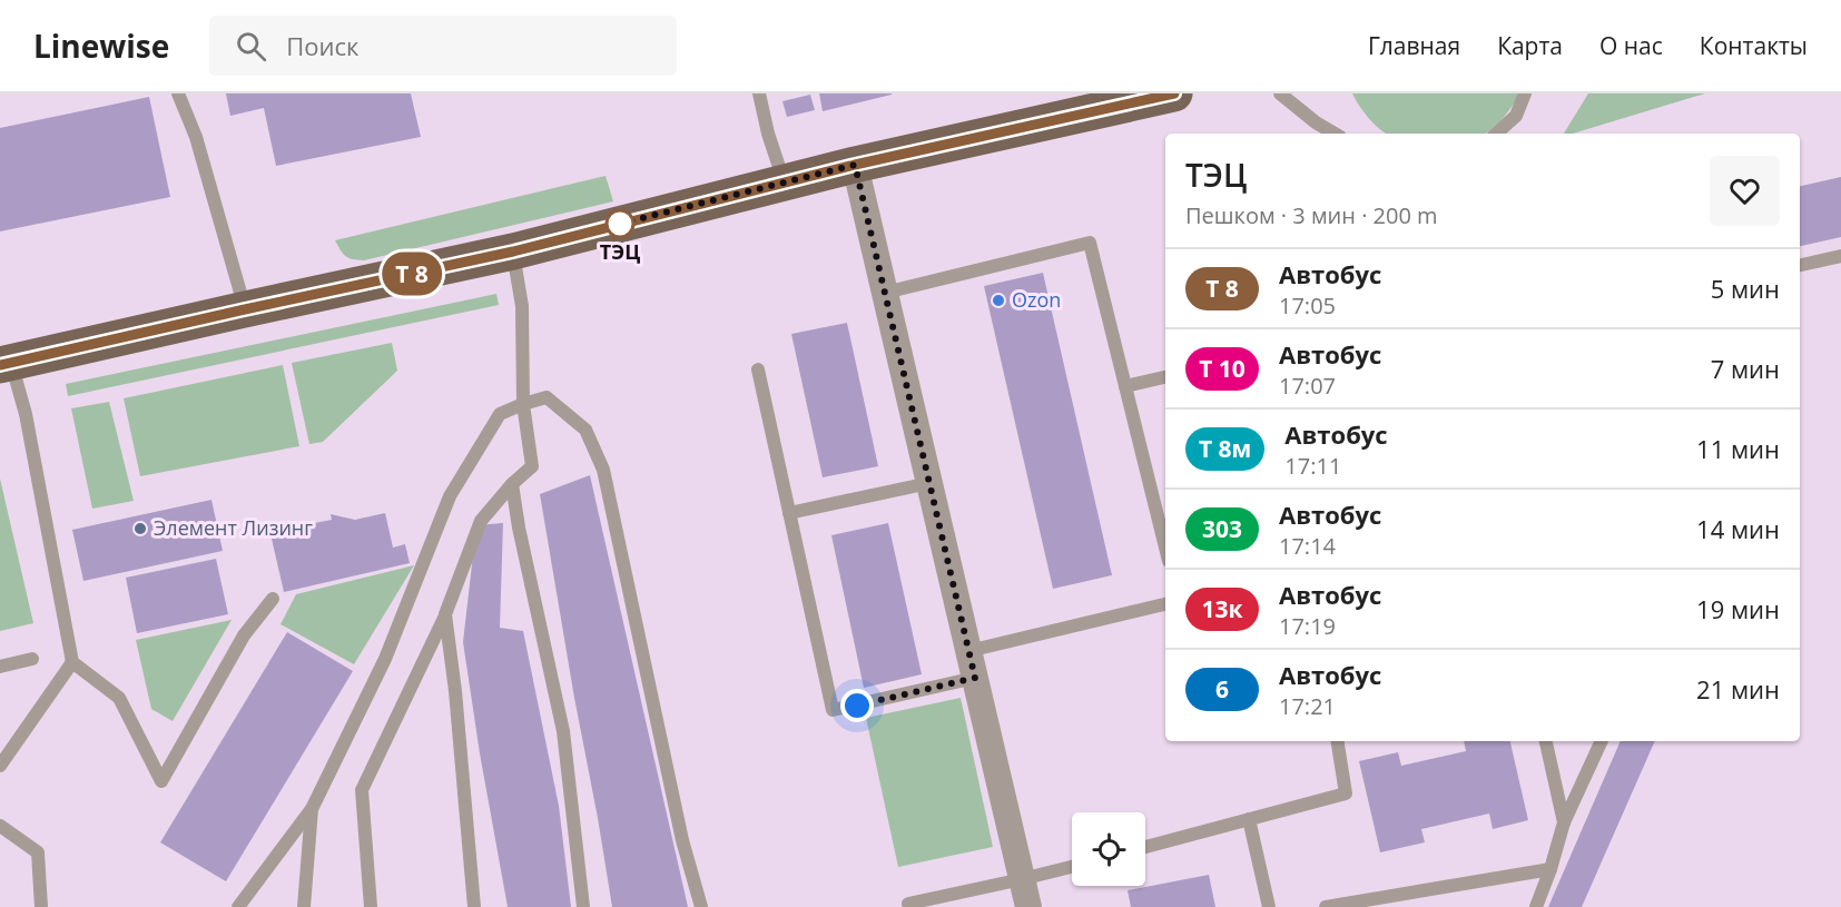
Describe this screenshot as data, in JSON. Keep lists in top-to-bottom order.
{
  "places": ["ТЭЦ", "Ozon", "Элемент Лизинг"],
  "page": {
    "header": "Linewise",
    "search": "Поиск",
    "nav": [
      "Главная",
      "Карта",
      "О нас",
      "Контакты"
    ],
    "on_map": "Т 8",
    "heading": ["ТЭЦ", "Пешком · 3 мин · 200 m"],
    "list": [
      {
        "mark": "Т 8",
        "name": "Автобус",
        "note": "17:05",
        "value": "5 мин"
      },
      {
        "mark": "Т 10",
        "name": "Автобус",
        "note": "17:07",
        "value": "7 мин"
      },
      {
        "mark": "Т 8м",
        "name": "Автобус",
        "note": "17:11",
        "value": "11 мин"
      },
      {
        "mark": "303",
        "name": "Автобус",
        "note": "17:14",
        "value": "14 мин"
      },
      {
        "mark": "13к",
        "name": "Автобус",
        "note": "17:19",
        "value": "19 мин"
      },
      {
        "mark": "6",
        "name": "Автобус",
        "note": "17:21",
        "value": "21 мин"
      }
    ]
  }
}
